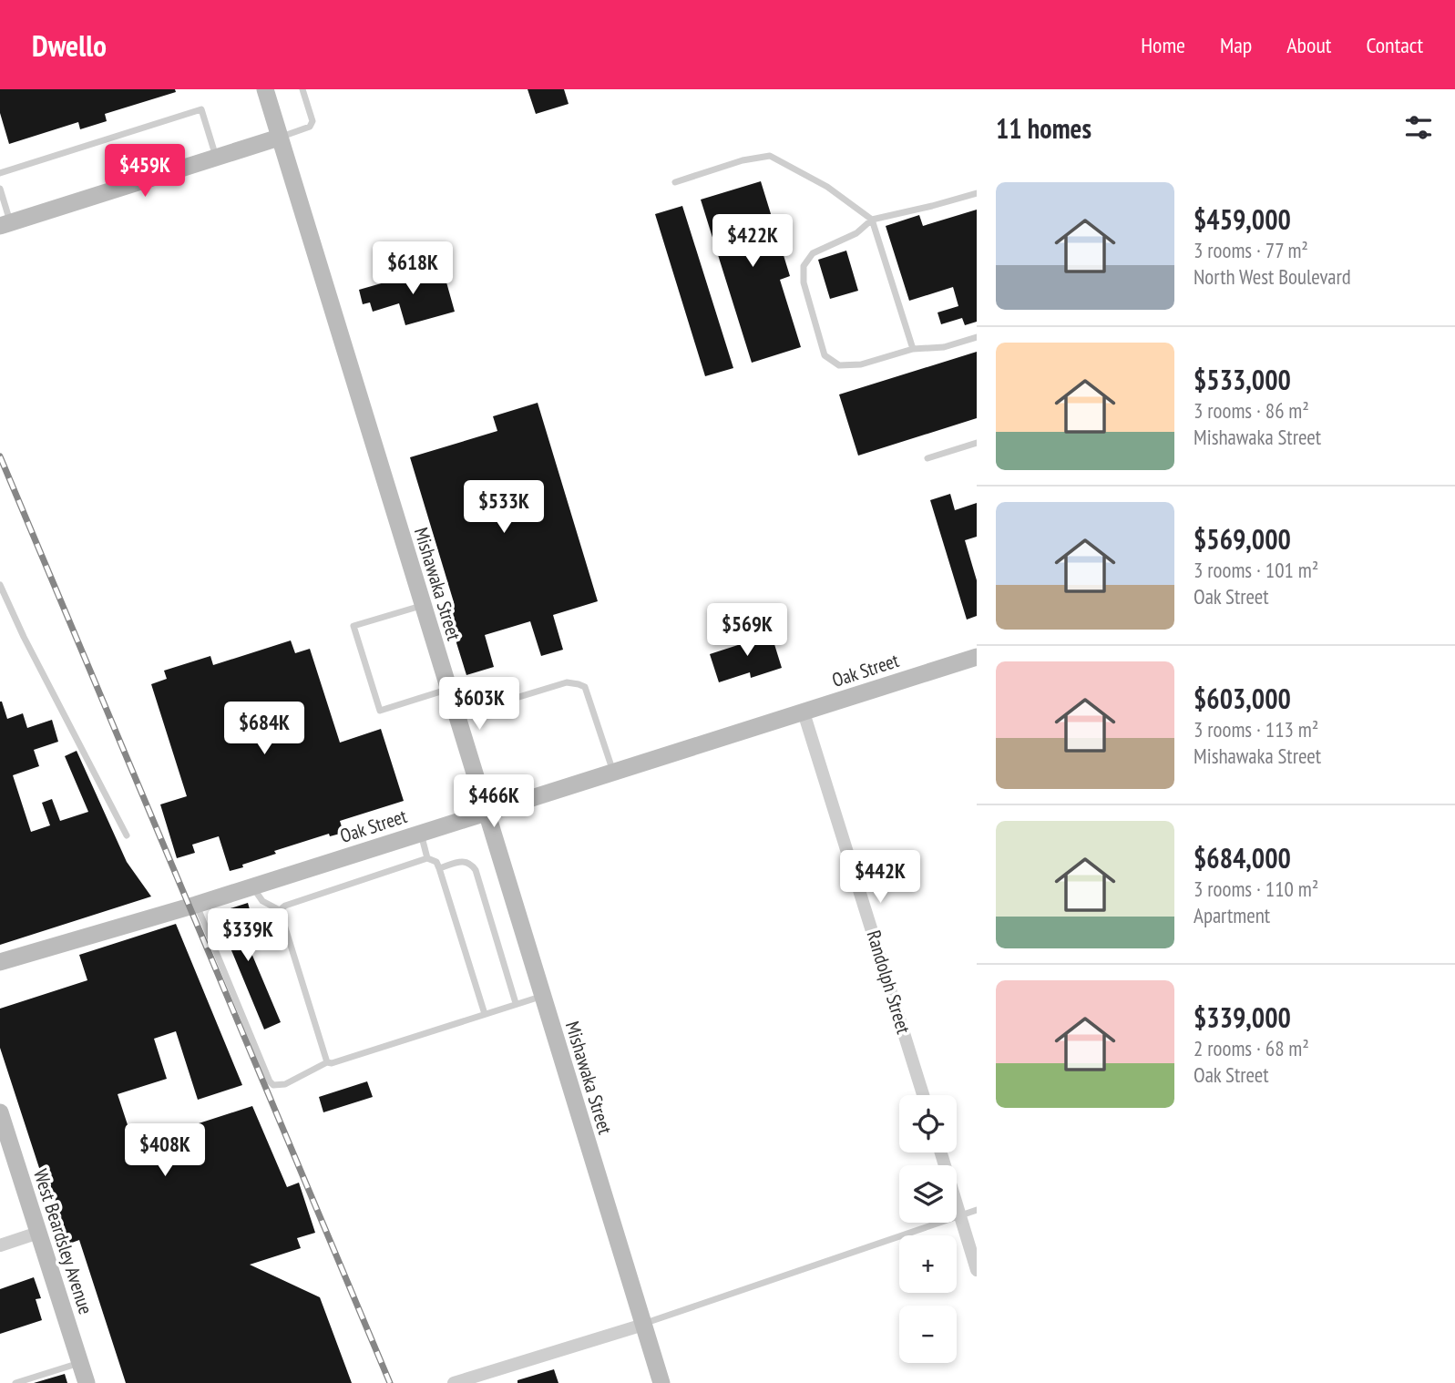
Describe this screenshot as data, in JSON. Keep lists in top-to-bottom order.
{
  "streets": {
    "street": [
      "Mishawaka Street",
      "Oak Street",
      "Randolph Street",
      "West Beardsley Avenue"
    ]
  },
  "crossings": [
    ["Mishawaka Street", "Oak Street"],
    ["Oak Street", "Randolph Street"]
  ],
  "page": {
    "header": "Dwello",
    "nav": [
      "Home",
      "Map",
      "About",
      "Contact"
    ],
    "heading": "11 homes",
    "price": [
      "$459K",
      "$422K",
      "$618K",
      "$533K",
      "$569K",
      "$603K",
      "$684K",
      "$466K",
      "$442K",
      "$339K",
      "$408K"
    ],
    "list": [
      {
        "name": "$459,000",
        "note": "3 rooms · 77 m² · North West Boulevard"
      },
      {
        "name": "$533,000",
        "note": "3 rooms · 86 m² · Mishawaka Street"
      },
      {
        "name": "$569,000",
        "note": "3 rooms · 101 m² · Oak Street"
      },
      {
        "name": "$603,000",
        "note": "3 rooms · 113 m² · Mishawaka Street"
      },
      {
        "name": "$684,000",
        "note": "3 rooms · 110 m² · Apartment"
      },
      {
        "name": "$339,000",
        "note": "2 rooms · 68 m² · Oak Street"
      }
    ],
    "map_buttons": ["+", "−"]
  }
}
